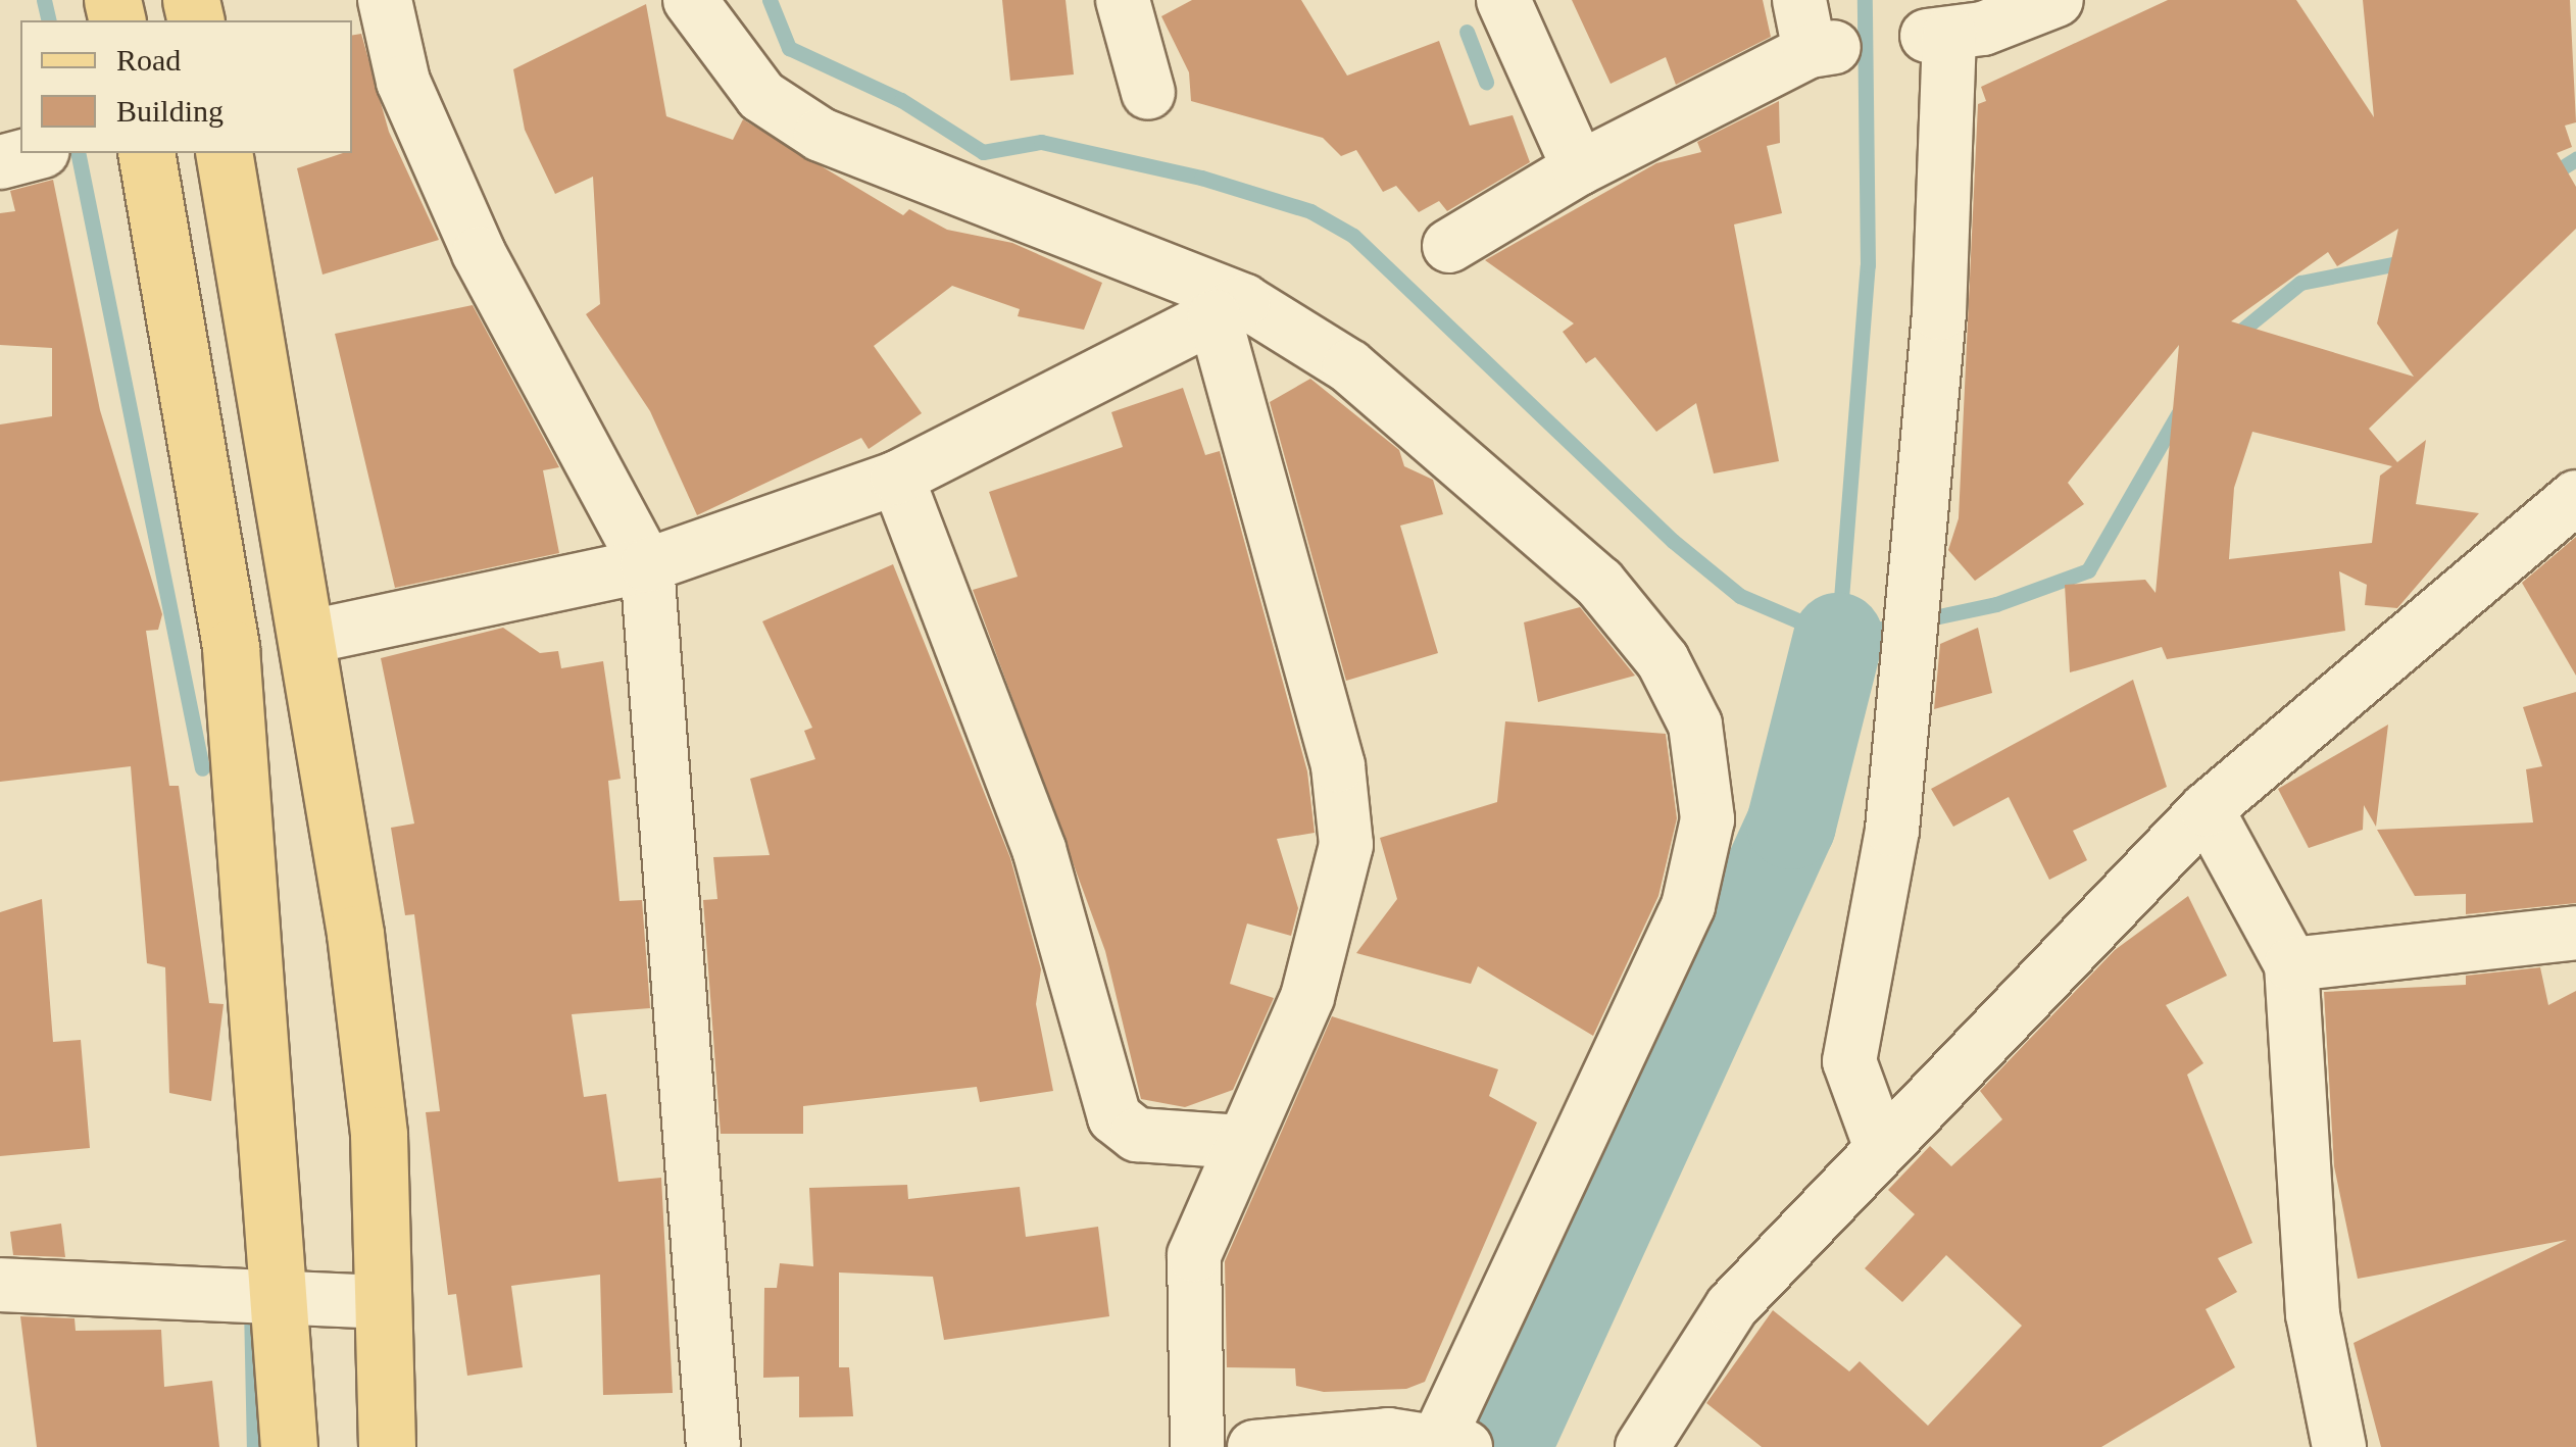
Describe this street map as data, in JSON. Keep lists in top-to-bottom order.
{
  "legend": ["Road", "Building"]
}
